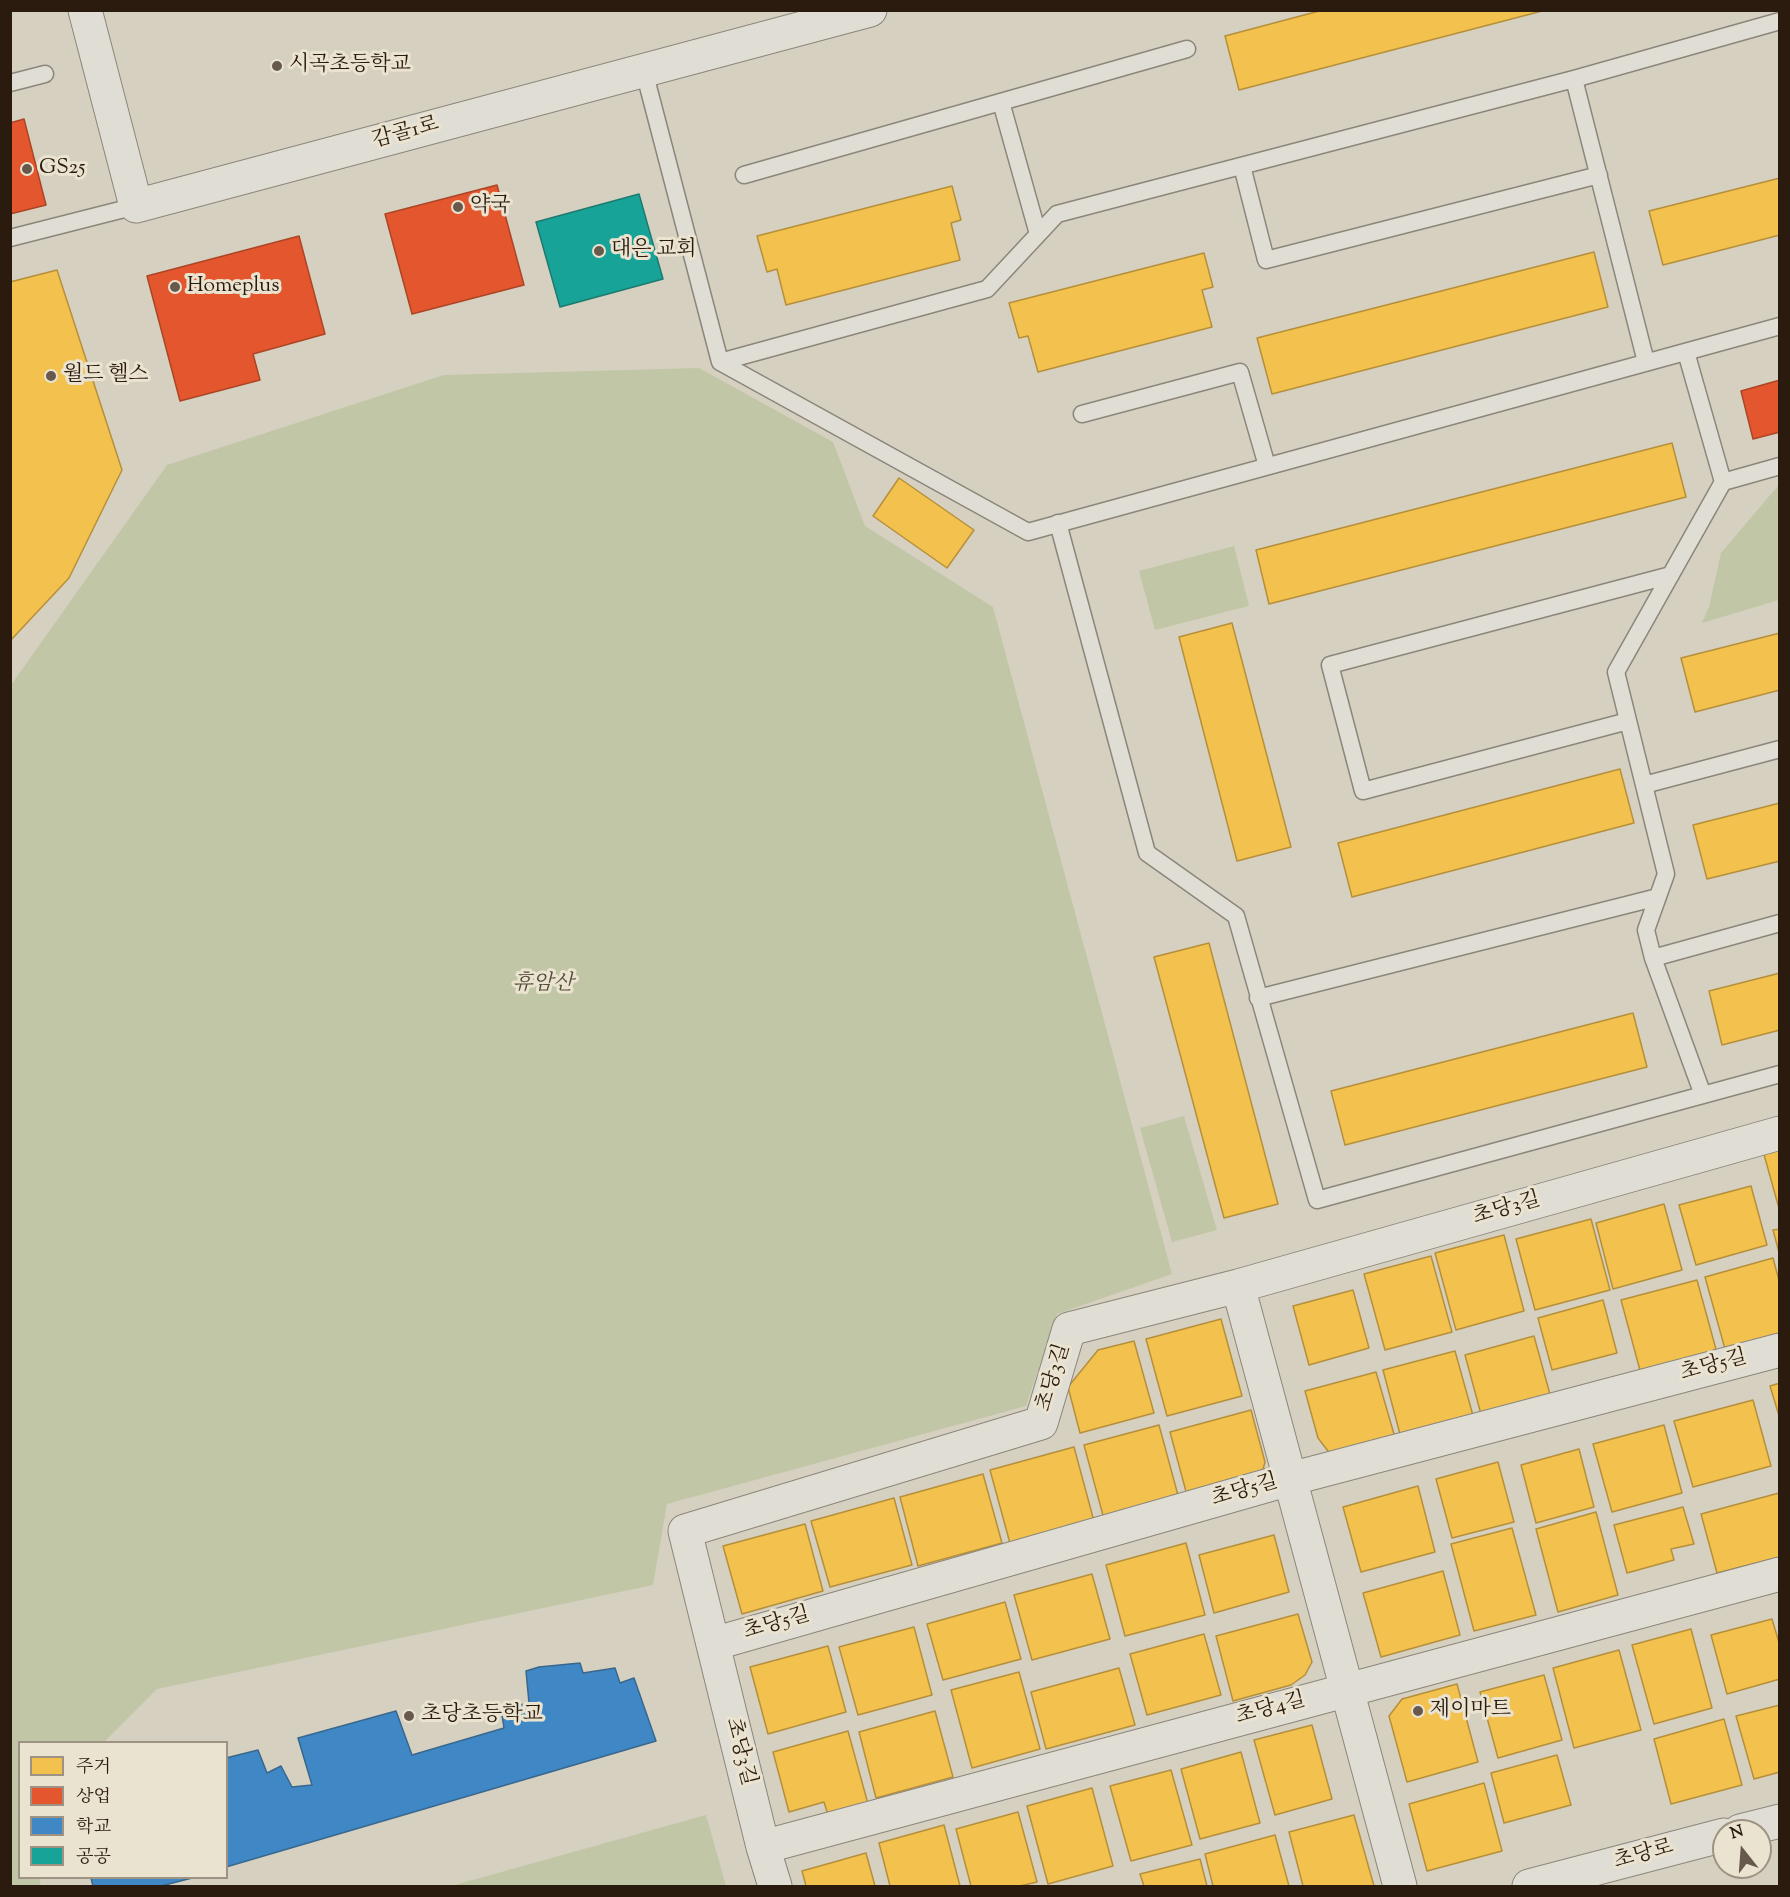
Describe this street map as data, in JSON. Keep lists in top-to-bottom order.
{
  "streets": {
    "street": [
      "감골1로",
      "초당3길",
      "초당5길",
      "초당4길",
      "초당로"
    ]
  },
  "crossings": [
    ["초당3길", "초당5길"],
    ["초당3길", "초당4길"]
  ],
  "parks": ["휴암산"],
  "places": [
    "시곡초등학교",
    "GS25",
    "약국",
    "대은 교회",
    "Homeplus",
    "월드 헬스",
    "제이마트",
    "초당초등학교"
  ],
  "legend": [
    "주거",
    "상업",
    "학교",
    "공공"
  ],
  "north": "top"
}
